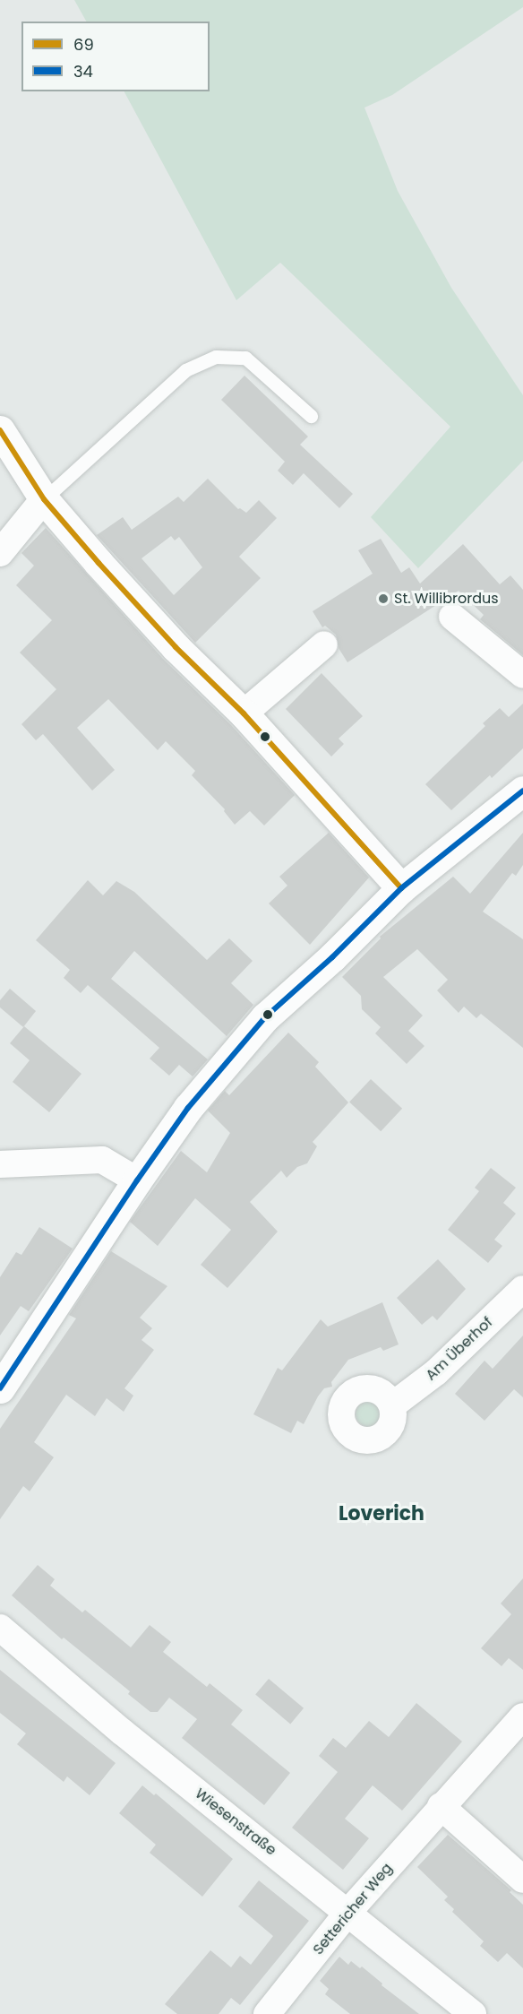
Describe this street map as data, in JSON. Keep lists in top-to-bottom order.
{
  "streets": {
    "street": ["Am Überhof", "Wiesenstraße", "Settericher Weg"]
  },
  "crossings": [
    ["Wiesenstraße", "Settericher Weg"]
  ],
  "districts": ["Loverich"],
  "places": ["St. Willibrordus"],
  "lines": ["transit line 69", "transit line 34"],
  "legend": ["69", "34"]
}
